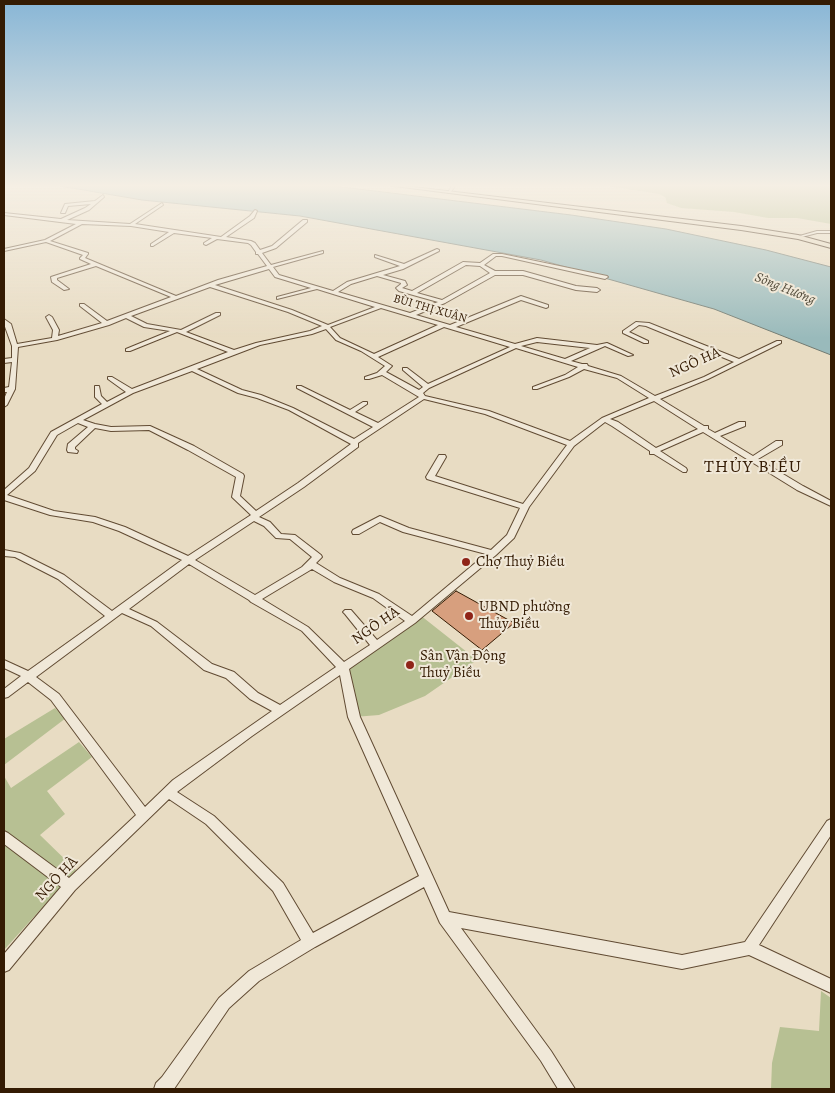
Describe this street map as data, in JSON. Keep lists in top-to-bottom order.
{
  "streets": {
    "street": ["BÙI THỊ XUÂN", "NGÔ HÀ"]
  },
  "crossings": [
    ["BÙI THỊ XUÂN", "NGÔ HÀ"]
  ],
  "districts": ["THỦY BIỀU"],
  "water": ["Sông Hương"],
  "places": ["Chợ Thuỷ Biều", "UBND phường Thủy Biều", "Sân Vận Động Thuỷ Biều"]
}
